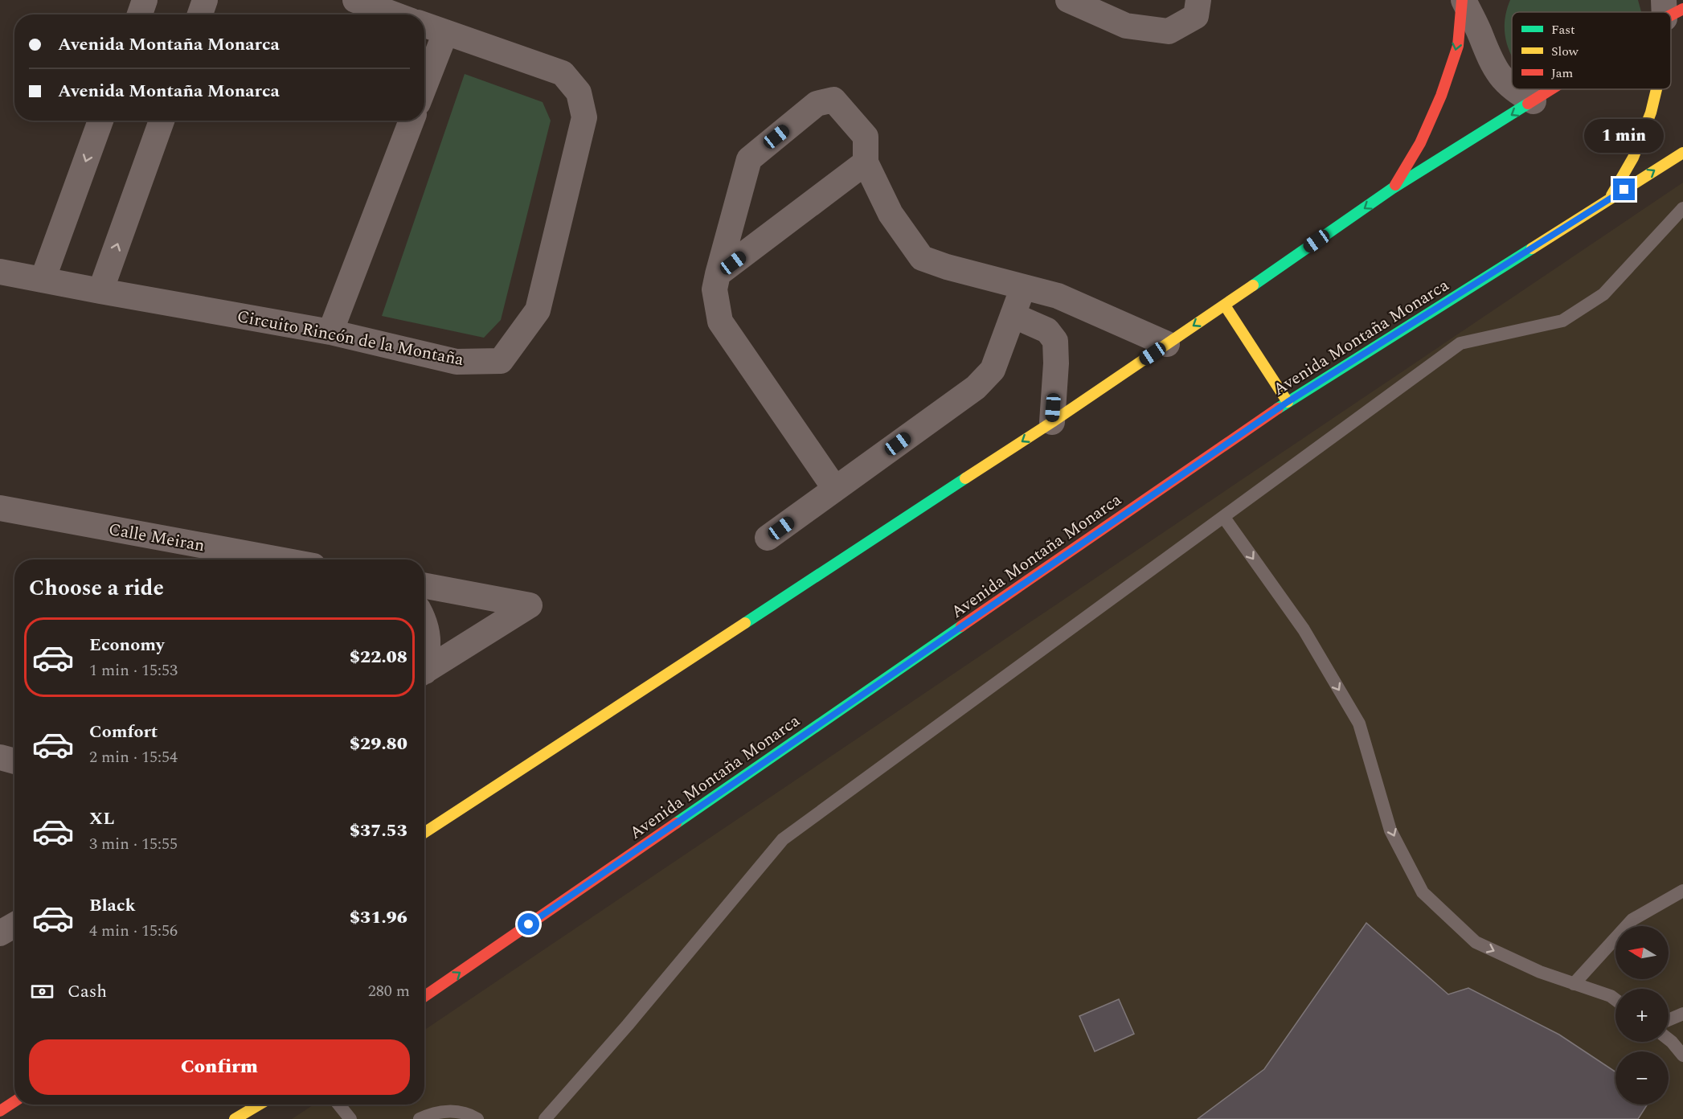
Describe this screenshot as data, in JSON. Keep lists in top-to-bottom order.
{
  "streets": {
    "main road": ["Avenida Montaña Monarca"],
    "street": ["Circuito Rincón de la Montaña", "Calle Meiran"]
  },
  "one_way": ["Avenida Montaña Monarca"],
  "legend": ["Fast", "Slow", "Jam"],
  "north": "left",
  "page": {
    "banner": ["Avenida Montaña Monarca", "Avenida Montaña Monarca"],
    "bubble": "1 min",
    "heading": "Choose a ride",
    "list": [
      {
        "name": "Economy",
        "note": "1 min · 15:53",
        "value": "$22.08"
      },
      {
        "name": "Comfort",
        "note": "2 min · 15:54",
        "value": "$29.80"
      },
      {
        "name": "XL",
        "note": "3 min · 15:55",
        "value": "$37.53"
      },
      {
        "name": "Black",
        "note": "4 min · 15:56",
        "value": "$31.96"
      }
    ],
    "map_buttons": ["+", "−"],
    "pay": ["Cash", "280 m"],
    "buttons": "Confirm"
  }
}
